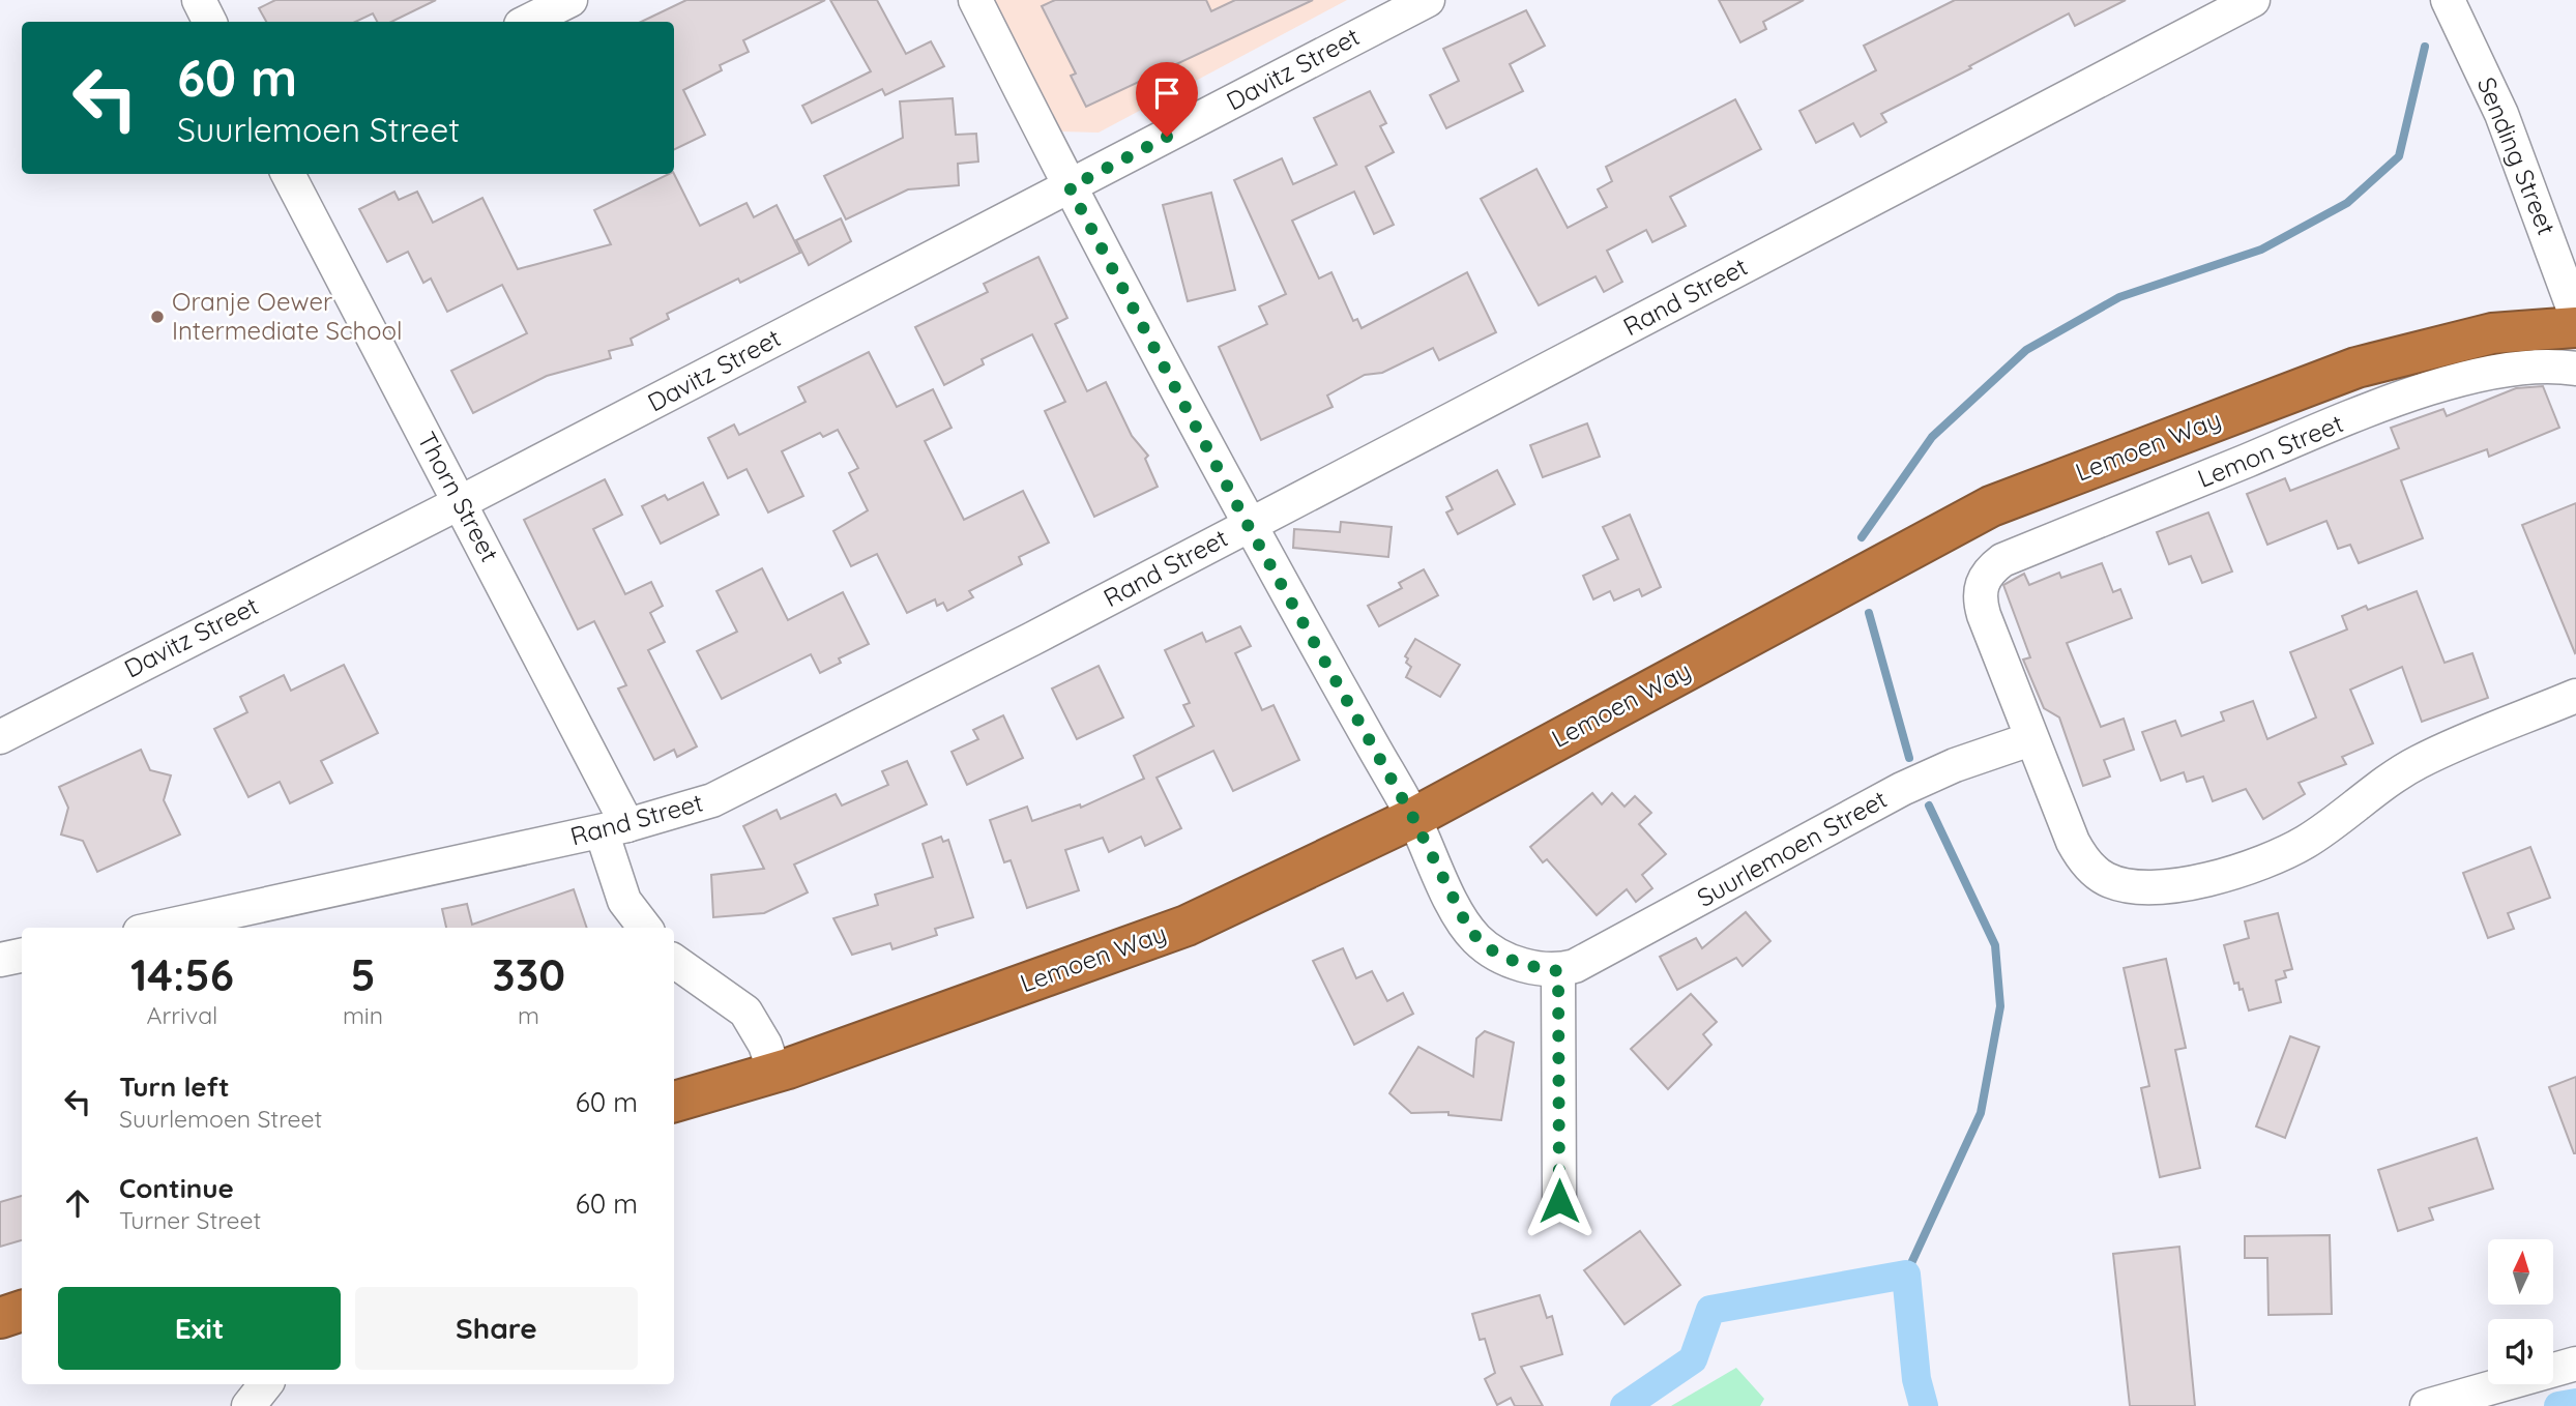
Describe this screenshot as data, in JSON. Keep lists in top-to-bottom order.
{
  "streets": {
    "highway": ["Lemoen Way"],
    "street": [
      "Davitz Street",
      "Sending Street",
      "Rand Street",
      "Lemon Street",
      "Thorn Street",
      "Suurlemoen Street"
    ]
  },
  "crossings": [
    ["Davitz Street", "Thorn Street"],
    ["Rand Street", "Thorn Street"],
    ["Lemon Street", "Suurlemoen Street"]
  ],
  "places": ["Oranje Oewer Intermediate School"],
  "north": "top",
  "page": {
    "turn": ["60 m", "Suurlemoen Street"],
    "eta": [
      "14:56",
      "Arrival",
      "5",
      "min",
      "330",
      "m"
    ],
    "list": [
      {
        "name": "Turn left",
        "note": "Suurlemoen Street",
        "value": "60 m"
      },
      {
        "name": "Continue",
        "note": "Turner Street",
        "value": "60 m"
      }
    ],
    "buttons": ["Exit", "Share"]
  }
}
